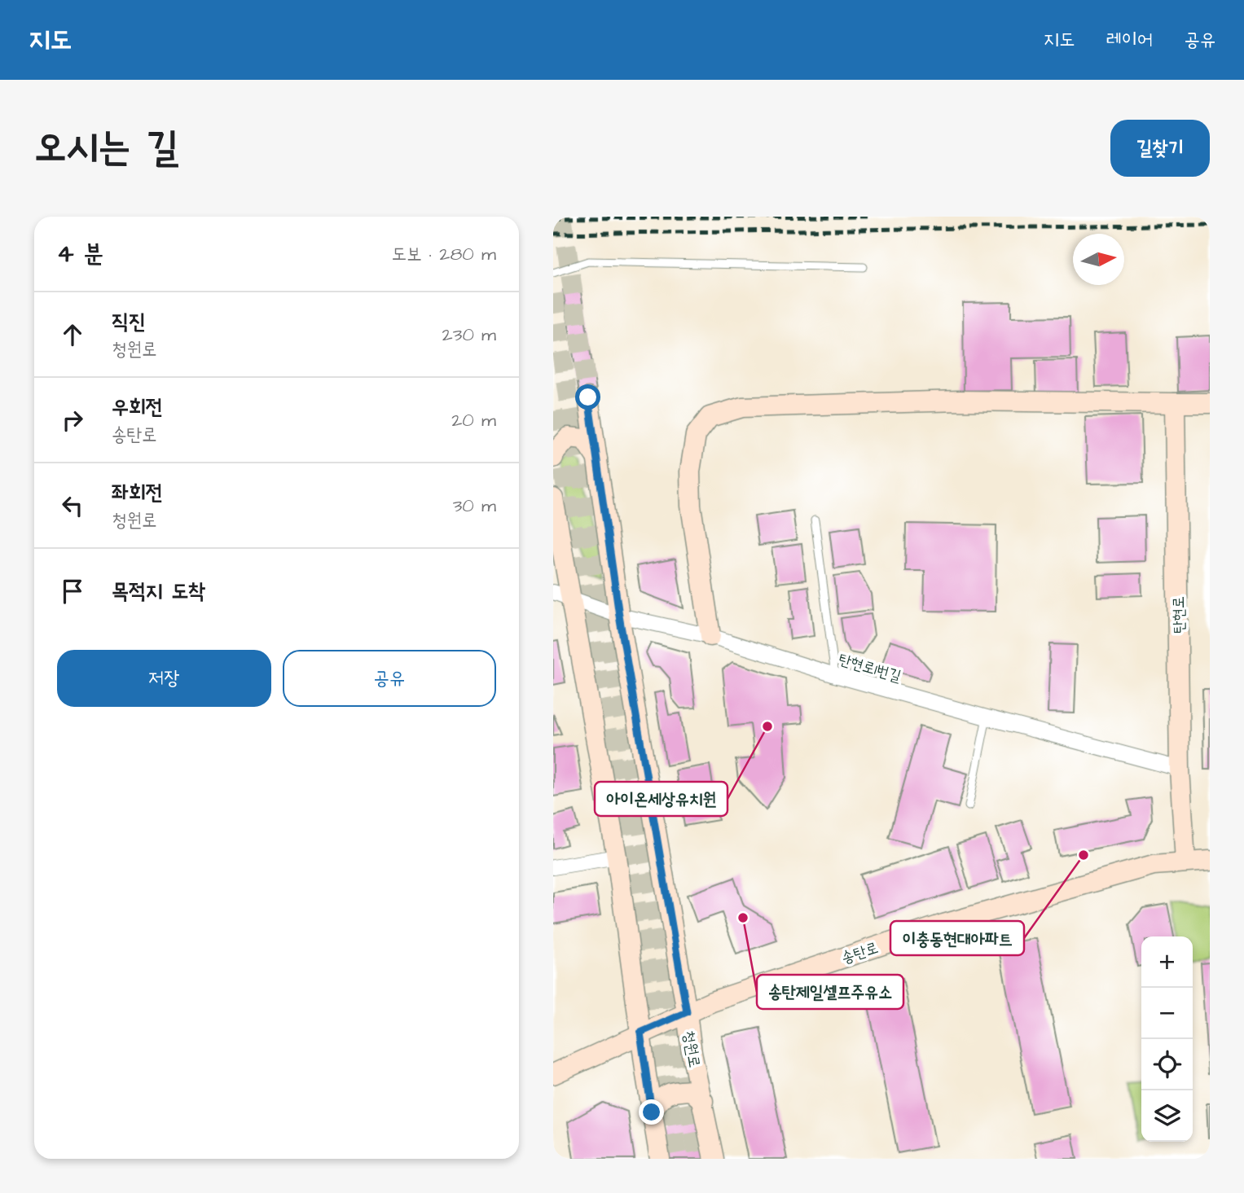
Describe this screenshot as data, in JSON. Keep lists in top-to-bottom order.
{
  "streets": {
    "street": [
      "탄현로",
      "탄현로1번길",
      "송탄로",
      "청원로"
    ]
  },
  "crossings": [
    ["탄현로", "탄현로1번길"],
    ["탄현로", "송탄로"],
    ["탄현로1번길", "청원로"],
    ["송탄로", "청원로"]
  ],
  "places": ["아이온세상유치원", "이충동현대아파트", "송탄제일셀프주유소"],
  "north": "right",
  "page": {
    "header": "지도",
    "nav": ["지도", "레이어", "공유"],
    "buttons": [
      "길찾기",
      ["저장", "공유"]
    ],
    "title": "오시는 길",
    "heading": ["4 분", "도보 · 280 m"],
    "list": [
      ["직진", "청원로", "230 m"],
      ["우회전", "송탄로", "20 m"],
      ["좌회전", "청원로", "30 m"],
      "목적지 도착"
    ],
    "map_buttons": ["+", "−"]
  }
}
